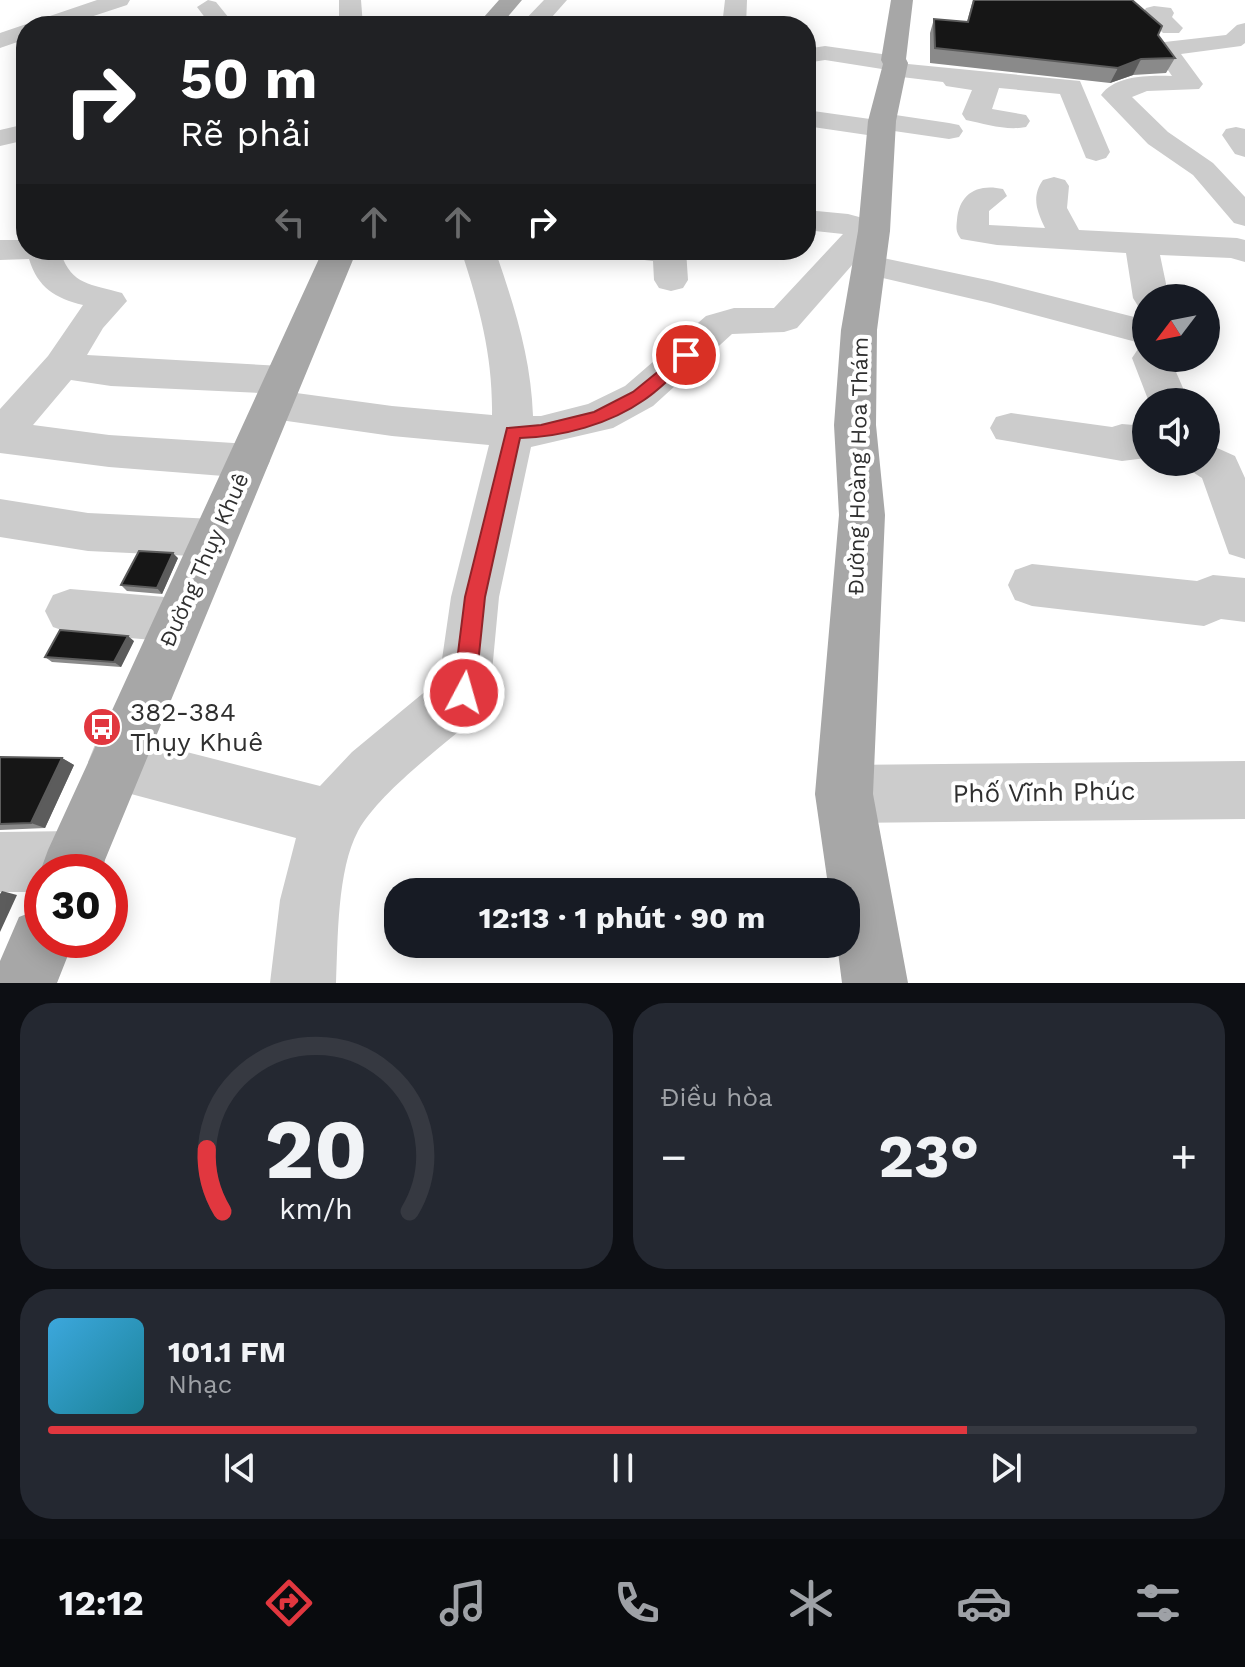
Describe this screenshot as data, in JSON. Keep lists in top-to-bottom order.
{
  "streets": {
    "main road": ["Đường Hoàng Hoa Thám", "Đường Thụy Khuê"],
    "street": ["Phố Vĩnh Phúc"]
  },
  "crossings": [
    ["Đường Hoàng Hoa Thám", "Phố Vĩnh Phúc"]
  ],
  "places": {
    "bus stop": ["382-384 Thụy Khuê"]
  },
  "north": "bottom left",
  "page": {
    "turn": ["50 m", "Rẽ phải"],
    "limit": "30",
    "trip": "12:13 · 1 phút · 90 m",
    "tile": "Điều hòa",
    "heat": ["−", "23°", "+"],
    "song": ["101.1 FM", "Nhạc"],
    "tabs": "12:12",
    "gauge": ["20", "km/h"]
  }
}
